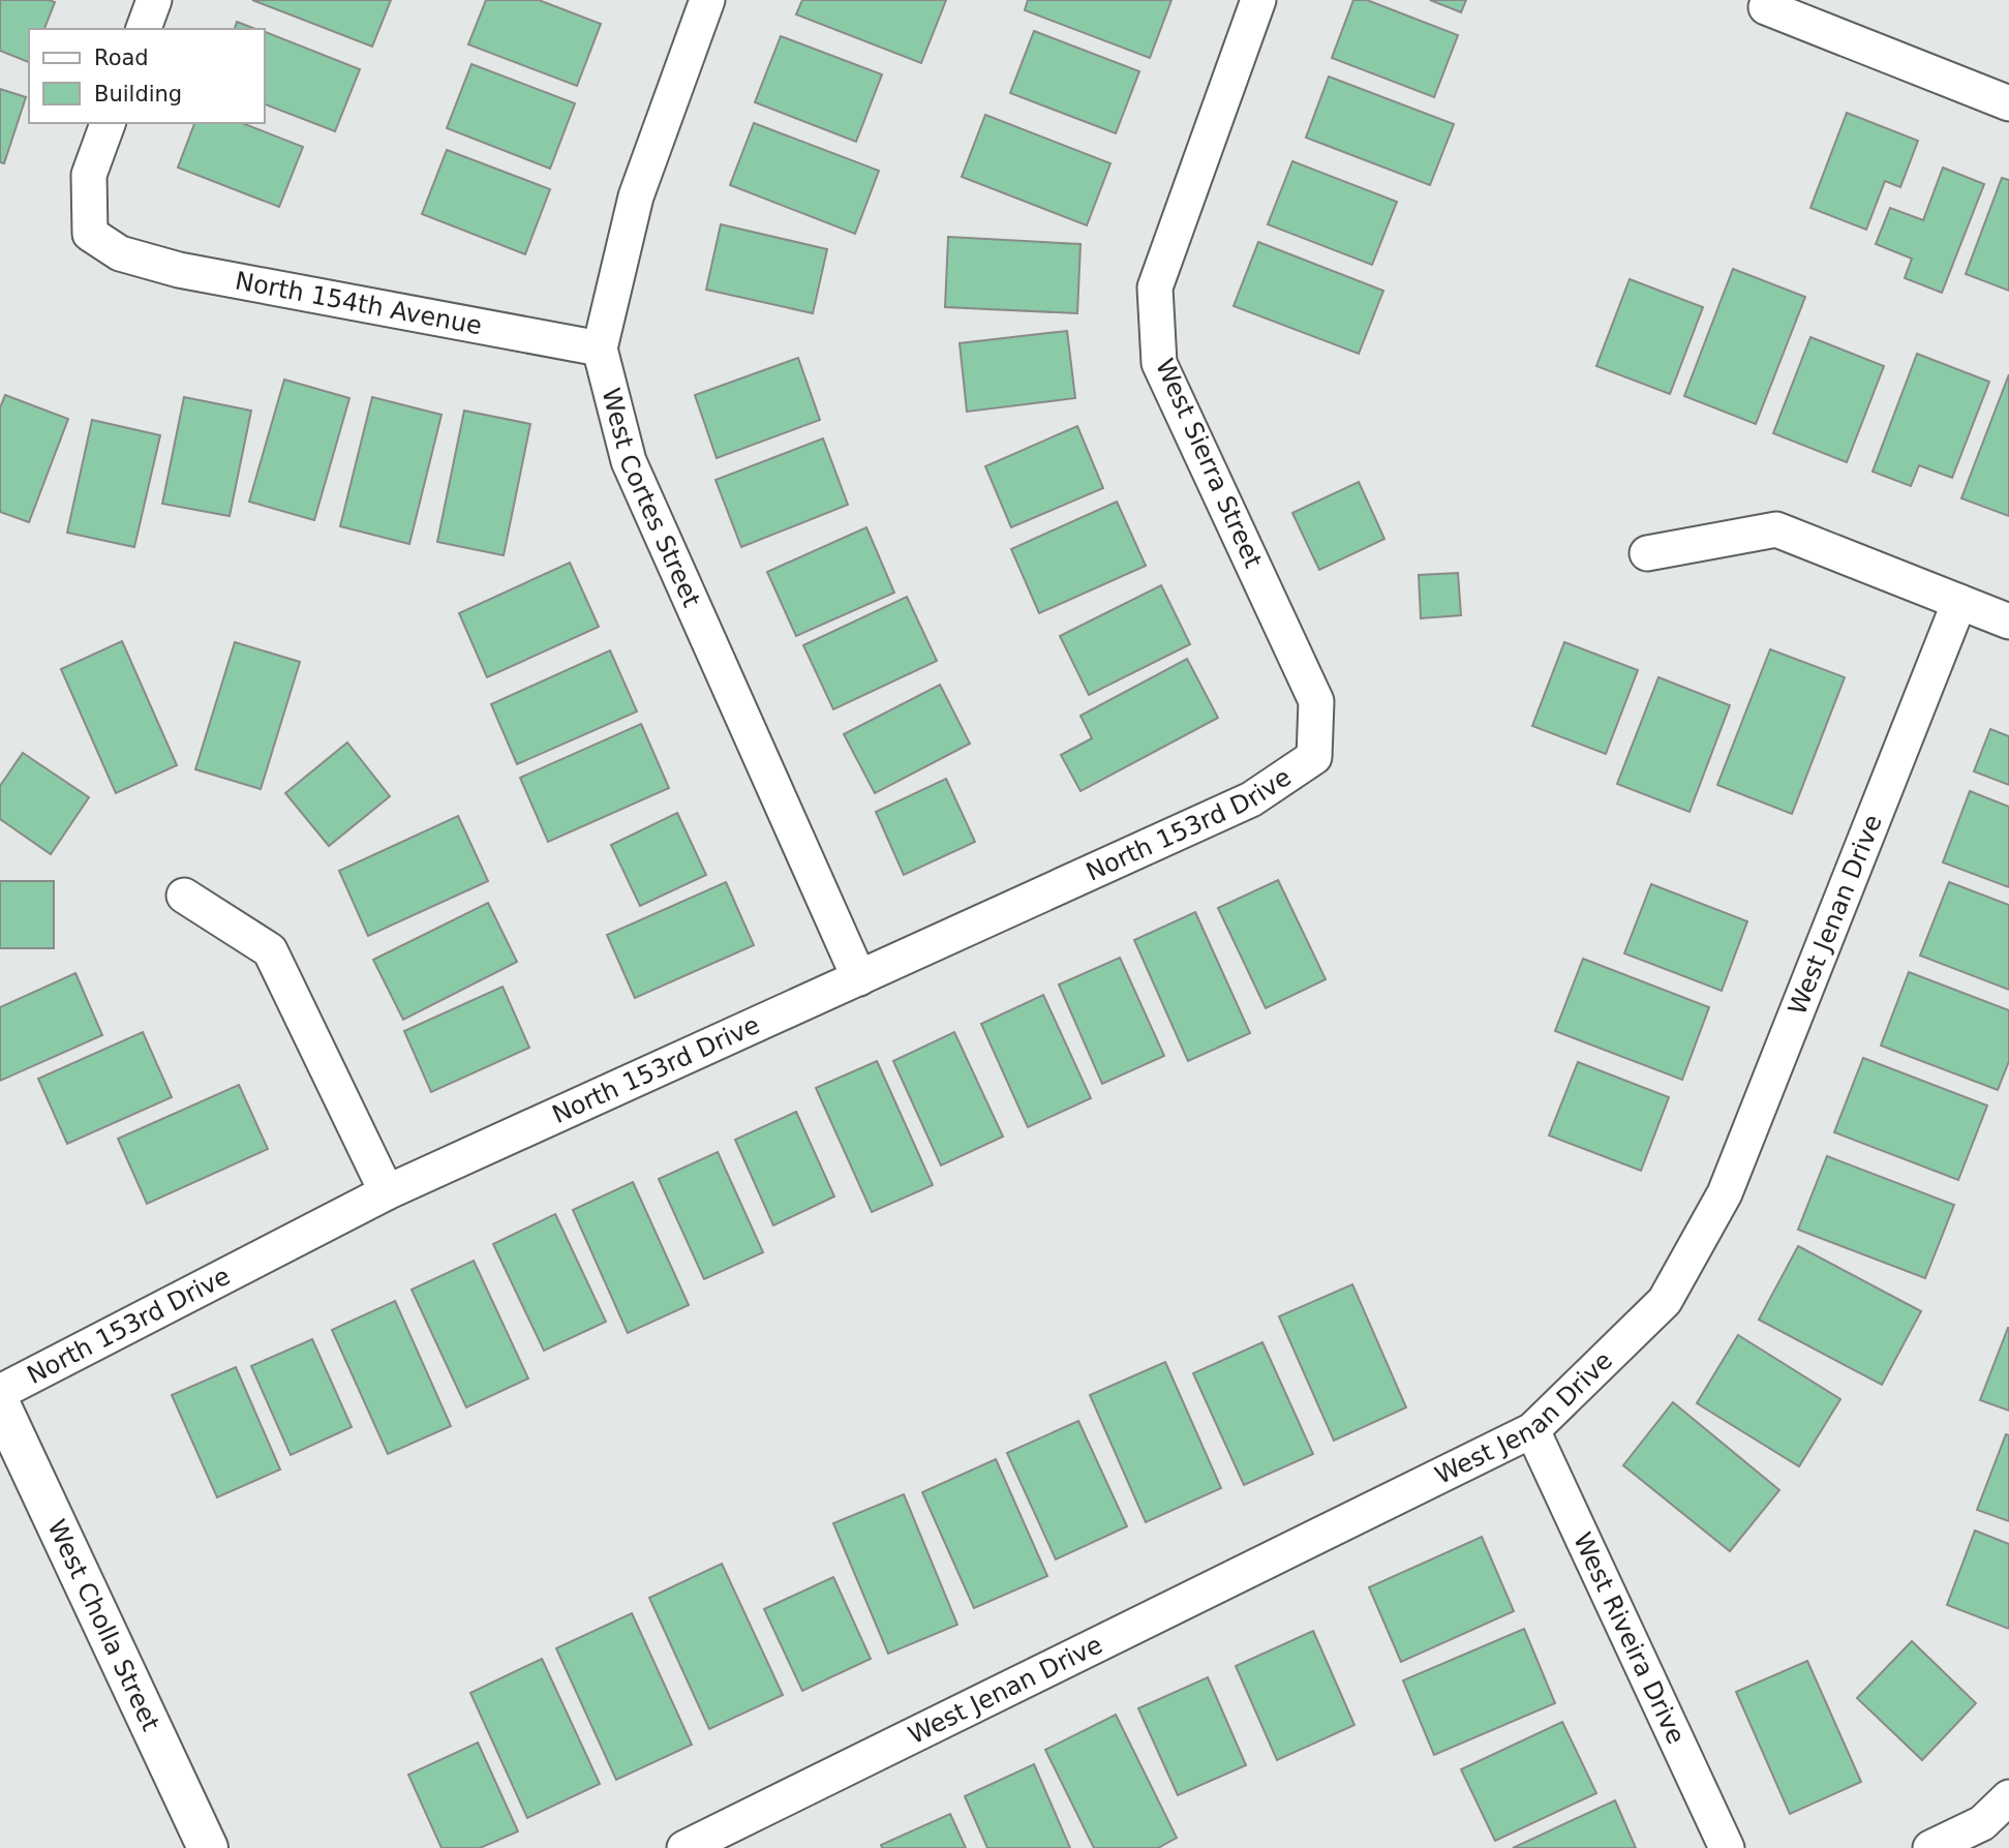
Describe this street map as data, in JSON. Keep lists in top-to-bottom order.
{
  "streets": {
    "street": [
      "North 154th Avenue",
      "West Sierra Street",
      "West Cortes Street",
      "North 153rd Drive",
      "West Jenan Drive",
      "West Cholla Street",
      "West Riveira Drive"
    ]
  },
  "crossings": [
    ["North 154th Avenue", "West Cortes Street"],
    ["West Sierra Street", "North 153rd Drive"],
    ["West Cortes Street", "North 153rd Drive"],
    ["West Jenan Drive", "West Riveira Drive"]
  ],
  "legend": ["Road", "Building"]
}
